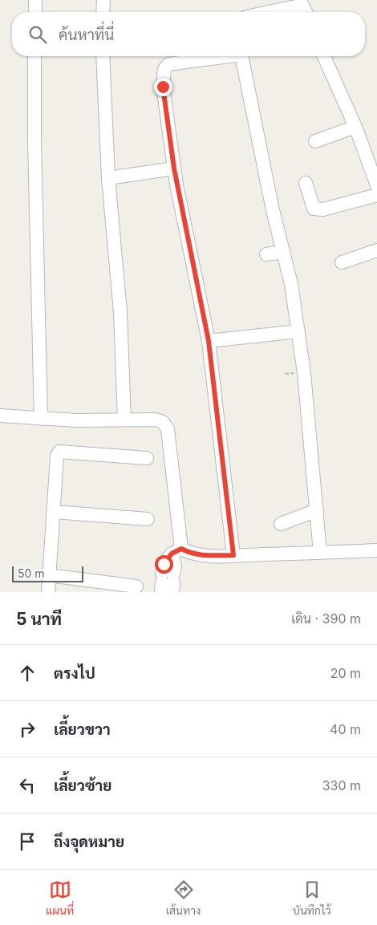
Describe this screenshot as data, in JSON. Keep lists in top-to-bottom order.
{
  "scale_bar": "50 m",
  "page": {
    "search": "ค้นหาที่นี่",
    "scale": "50 m",
    "heading": ["5 นาที", "เดิน · 390 m"],
    "list": [
      ["ตรงไป", "20 m"],
      ["เลี้ยวขวา", "40 m"],
      ["เลี้ยวซ้าย", "330 m"],
      "ถึงจุดหมาย"
    ],
    "nav": ["แผนที่", "เส้นทาง", "บันทึกไว้"]
  }
}
